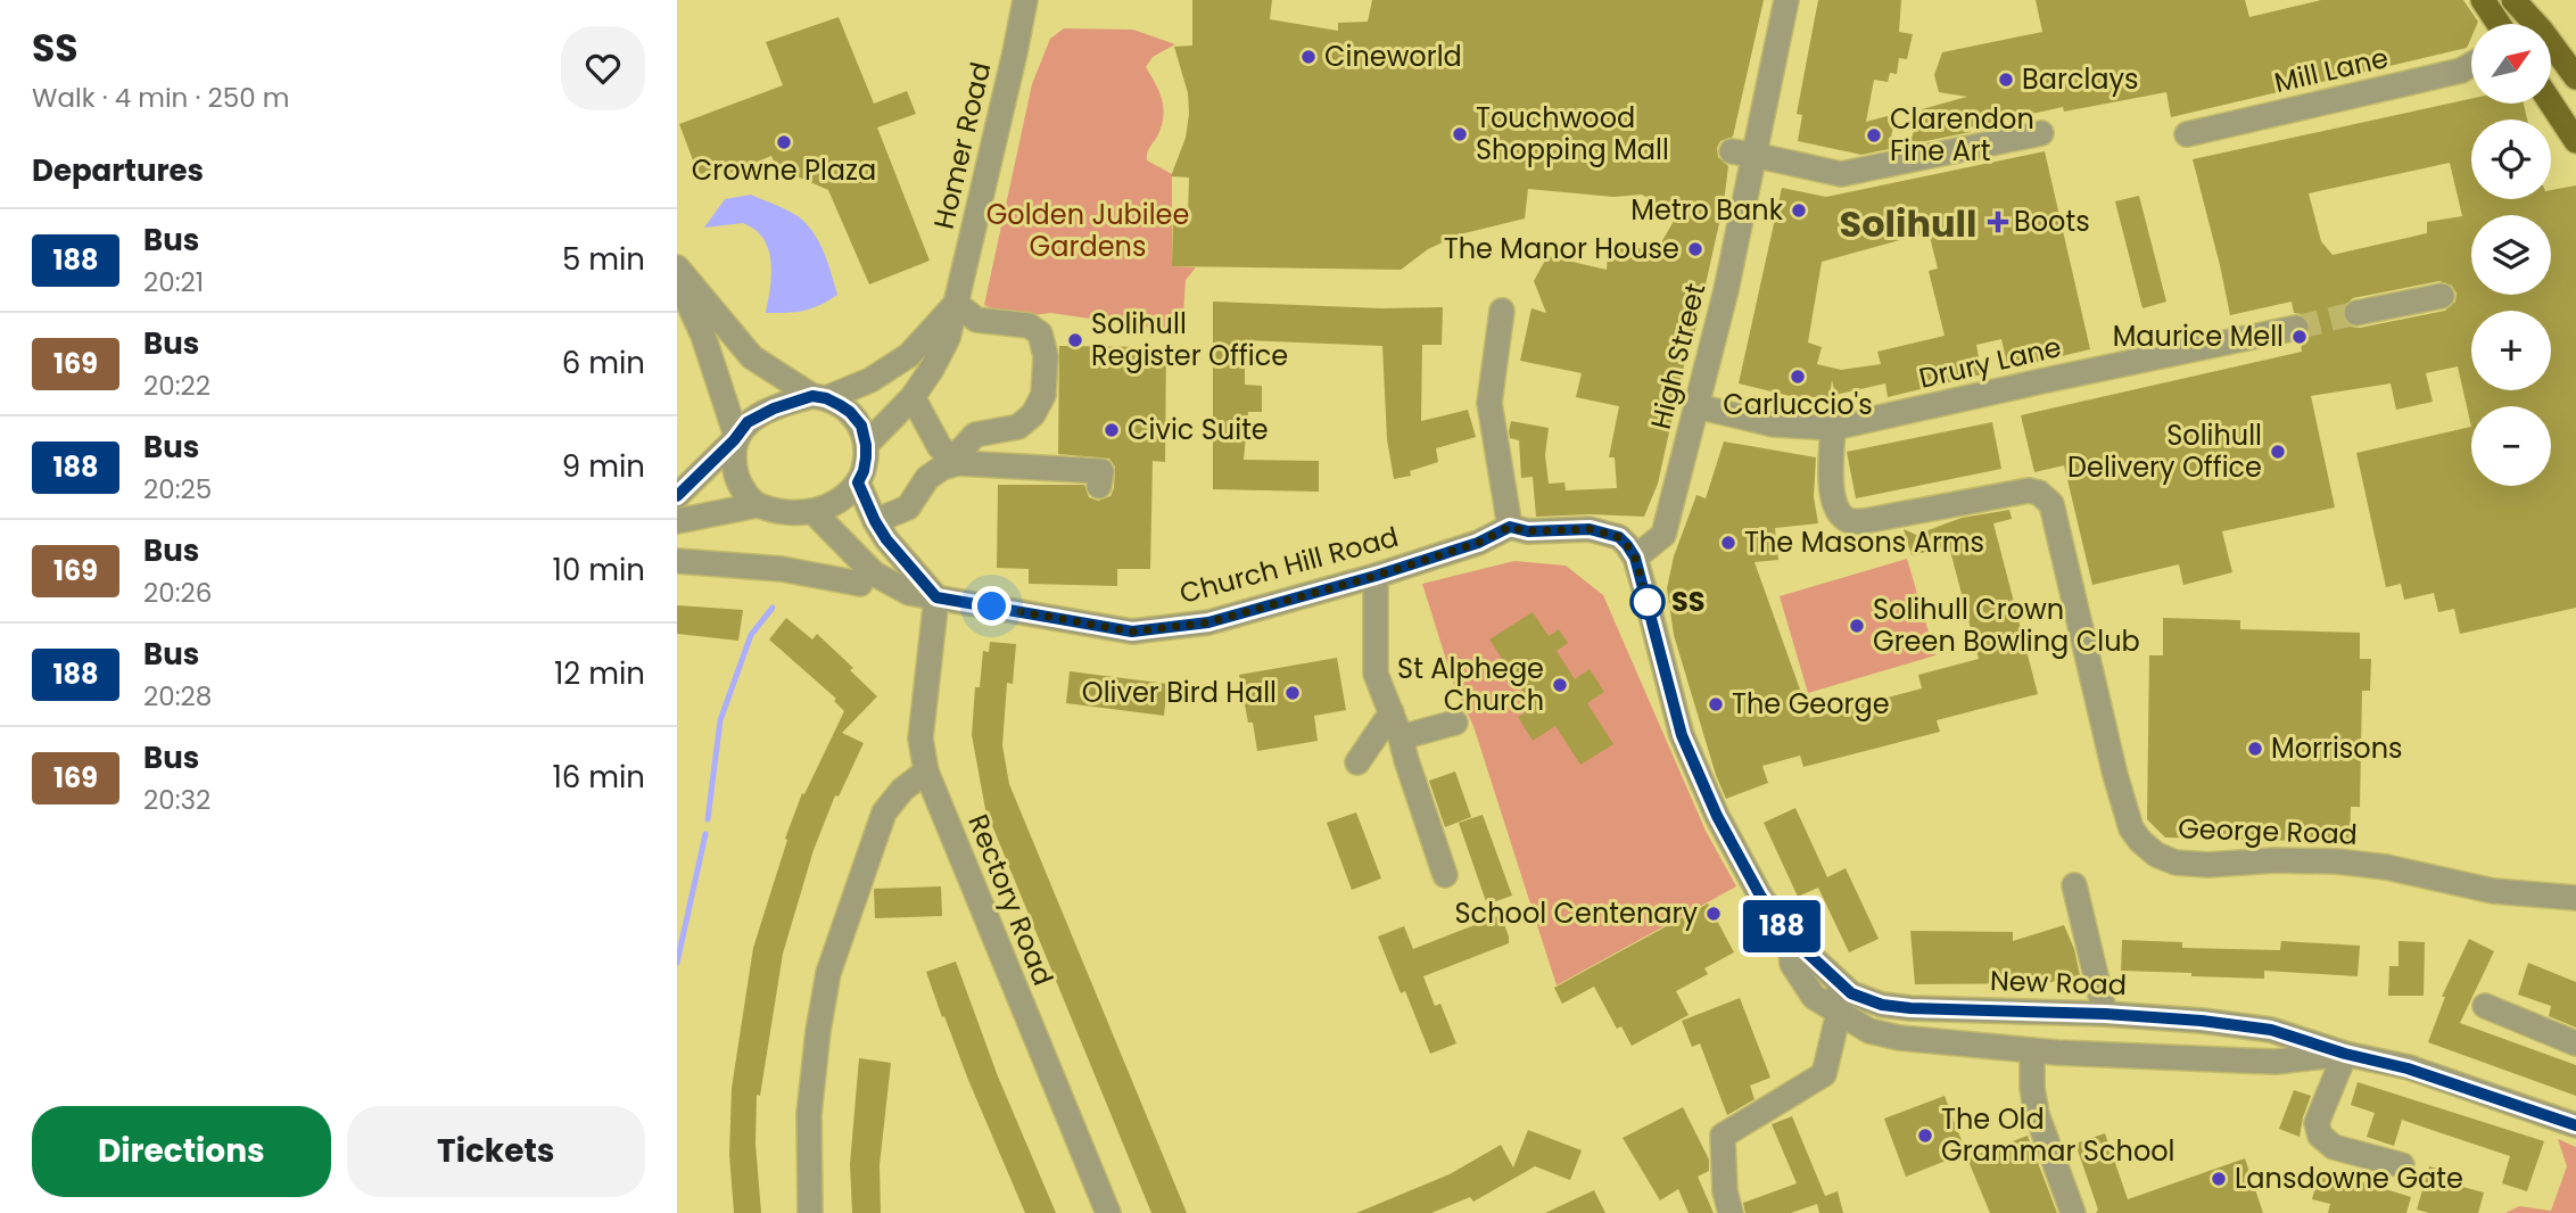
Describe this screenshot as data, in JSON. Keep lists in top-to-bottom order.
{
  "streets": {
    "street": [
      "Mill Lane",
      "Homer Road",
      "High Street",
      "Drury Lane",
      "Church Hill Road",
      "George Road",
      "Rectory Road",
      "New Road"
    ]
  },
  "crossings": [
    ["Homer Road", "Church Hill Road"],
    ["High Street", "Drury Lane"],
    ["High Street", "New Road"],
    ["Drury Lane", "George Road"],
    ["Church Hill Road", "Rectory Road"]
  ],
  "districts": ["Solihull"],
  "parks": ["Golden Jubilee Gardens"],
  "places": {
    "other": [
      "Cineworld",
      "Barclays",
      "Touchwood Shopping Mall",
      "Clarendon Fine Art",
      "Crowne Plaza",
      "Metro Bank",
      "The Manor House",
      "Maurice Mell",
      "Solihull Register Office",
      "Carluccio's",
      "Civic Suite",
      "Solihull Delivery Office",
      "The Masons Arms",
      "SS",
      "Solihull Crown Green Bowling Club",
      "St Alphege Church",
      "Oliver Bird Hall",
      "The George",
      "Morrisons",
      "School Centenary",
      "The Old Grammar School",
      "Lansdowne Gate"
    ],
    "health": ["Boots"]
  },
  "lines": ["bus line 188"],
  "north": "top right",
  "page": {
    "heading": [
      ["SS", "Walk · 4 min · 250 m"],
      "Departures"
    ],
    "on_map": "188",
    "map_buttons": ["+", "−"],
    "list": [
      {
        "mark": "188",
        "name": "Bus",
        "note": "20:21",
        "value": "5 min"
      },
      {
        "mark": "169",
        "name": "Bus",
        "note": "20:22",
        "value": "6 min"
      },
      {
        "mark": "188",
        "name": "Bus",
        "note": "20:25",
        "value": "9 min"
      },
      {
        "mark": "169",
        "name": "Bus",
        "note": "20:26",
        "value": "10 min"
      },
      {
        "mark": "188",
        "name": "Bus",
        "note": "20:28",
        "value": "12 min"
      },
      {
        "mark": "169",
        "name": "Bus",
        "note": "20:32",
        "value": "16 min"
      }
    ],
    "buttons": ["Directions", "Tickets"]
  }
}
